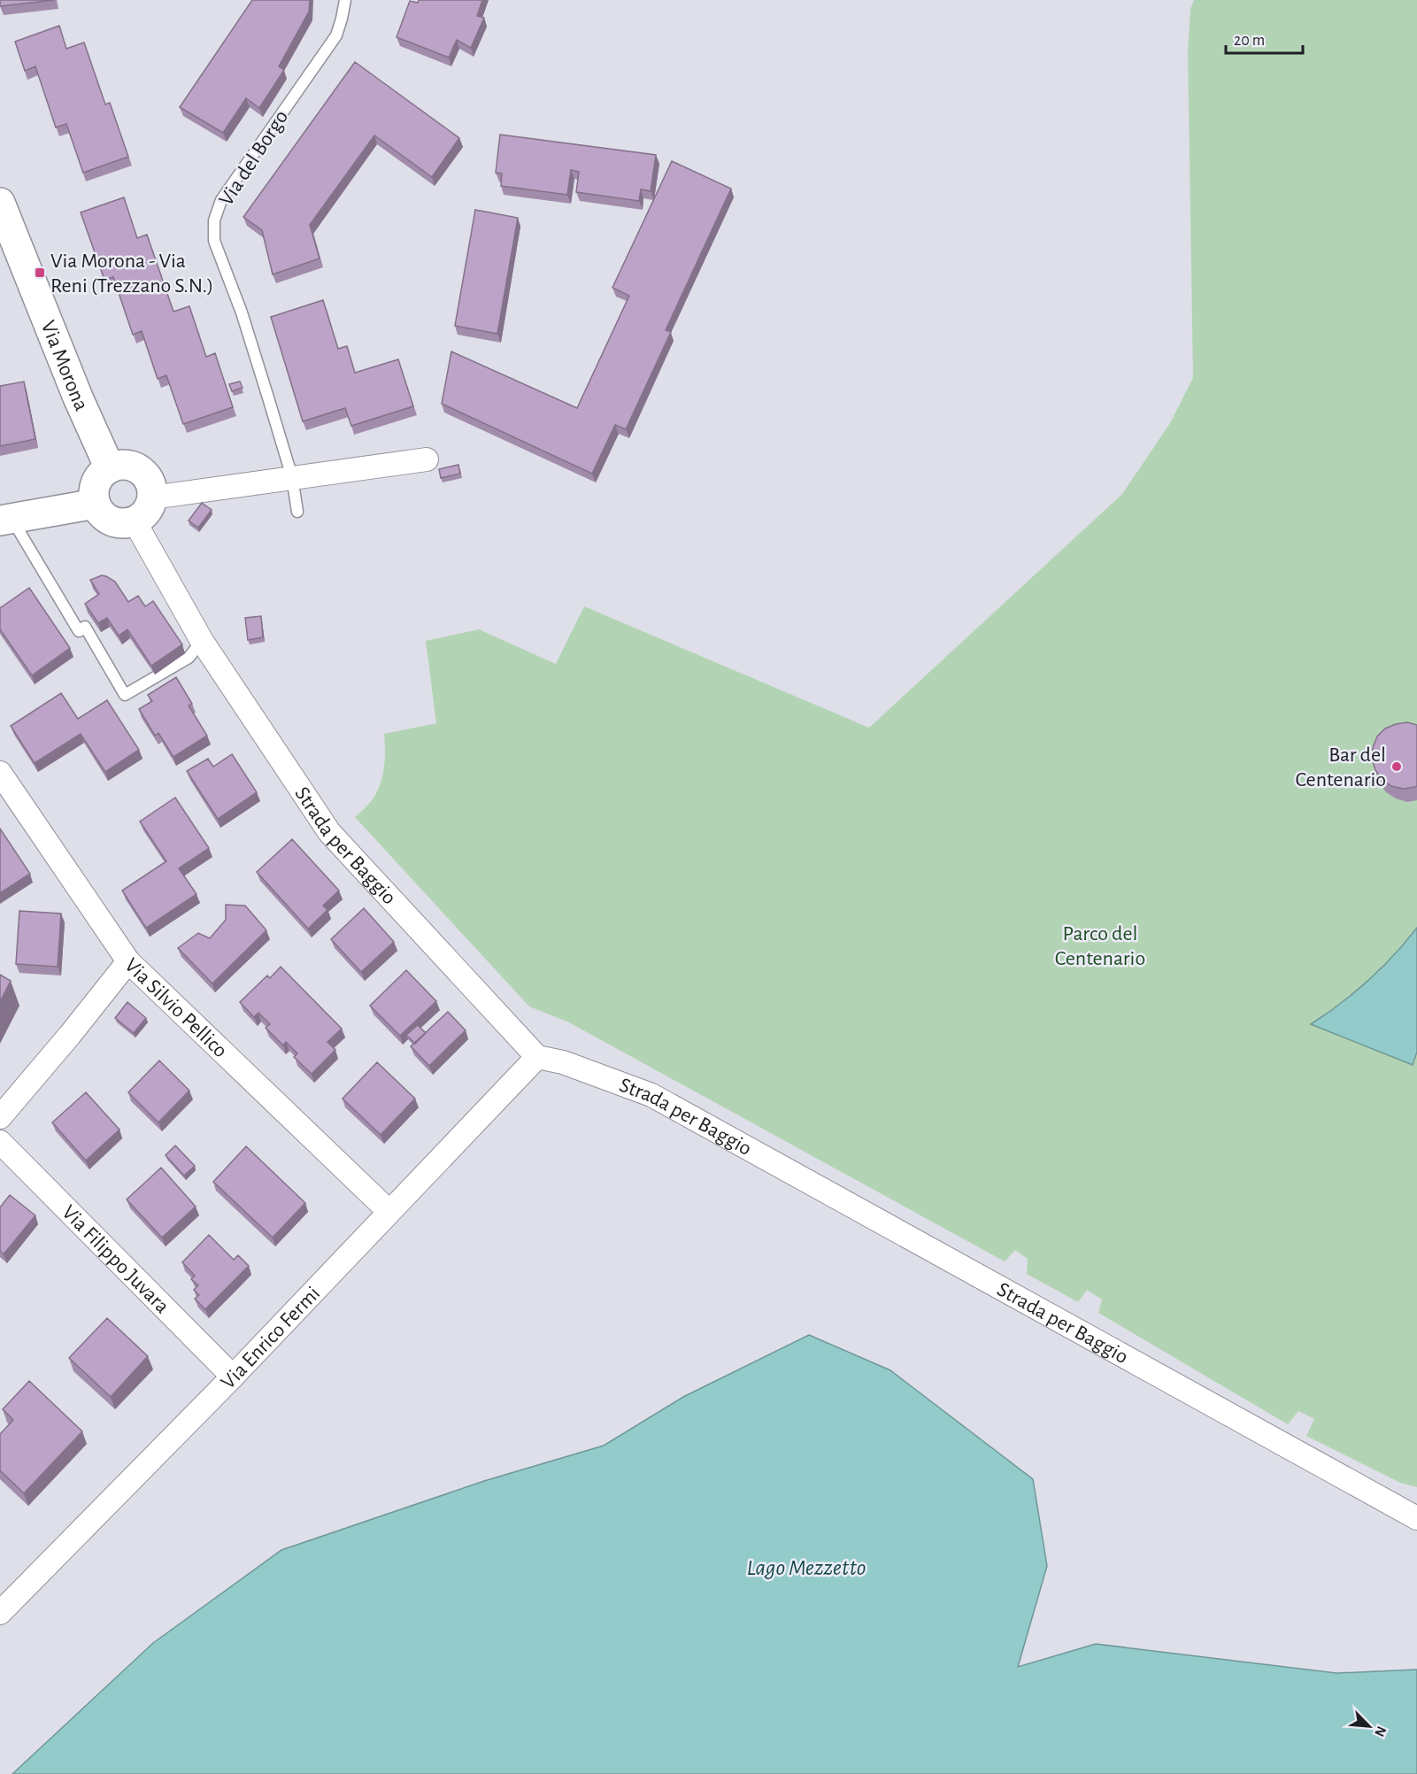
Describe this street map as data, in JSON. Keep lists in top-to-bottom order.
{
  "streets": {
    "main road": ["Via Morona"],
    "street": [
      "Strada per Baggio",
      "Via Silvio Pellico",
      "Via Filippo Juvara",
      "Via Enrico Fermi"
    ],
    "lane": ["Via del Borgo"]
  },
  "crossings": [
    ["Via Morona", "Strada per Baggio"],
    ["Strada per Baggio", "Via Enrico Fermi"],
    ["Via Silvio Pellico", "Via Enrico Fermi"],
    ["Via Filippo Juvara", "Via Enrico Fermi"]
  ],
  "water": ["Lago Mezzetto"],
  "parks": ["Parco del Centenario"],
  "places": {
    "transit": ["Via Morona - Via Reni (Trezzano S.N.)"],
    "other": ["Bar del Centenario"]
  },
  "scale_bar": "20 m",
  "north": "bottom right"
}
